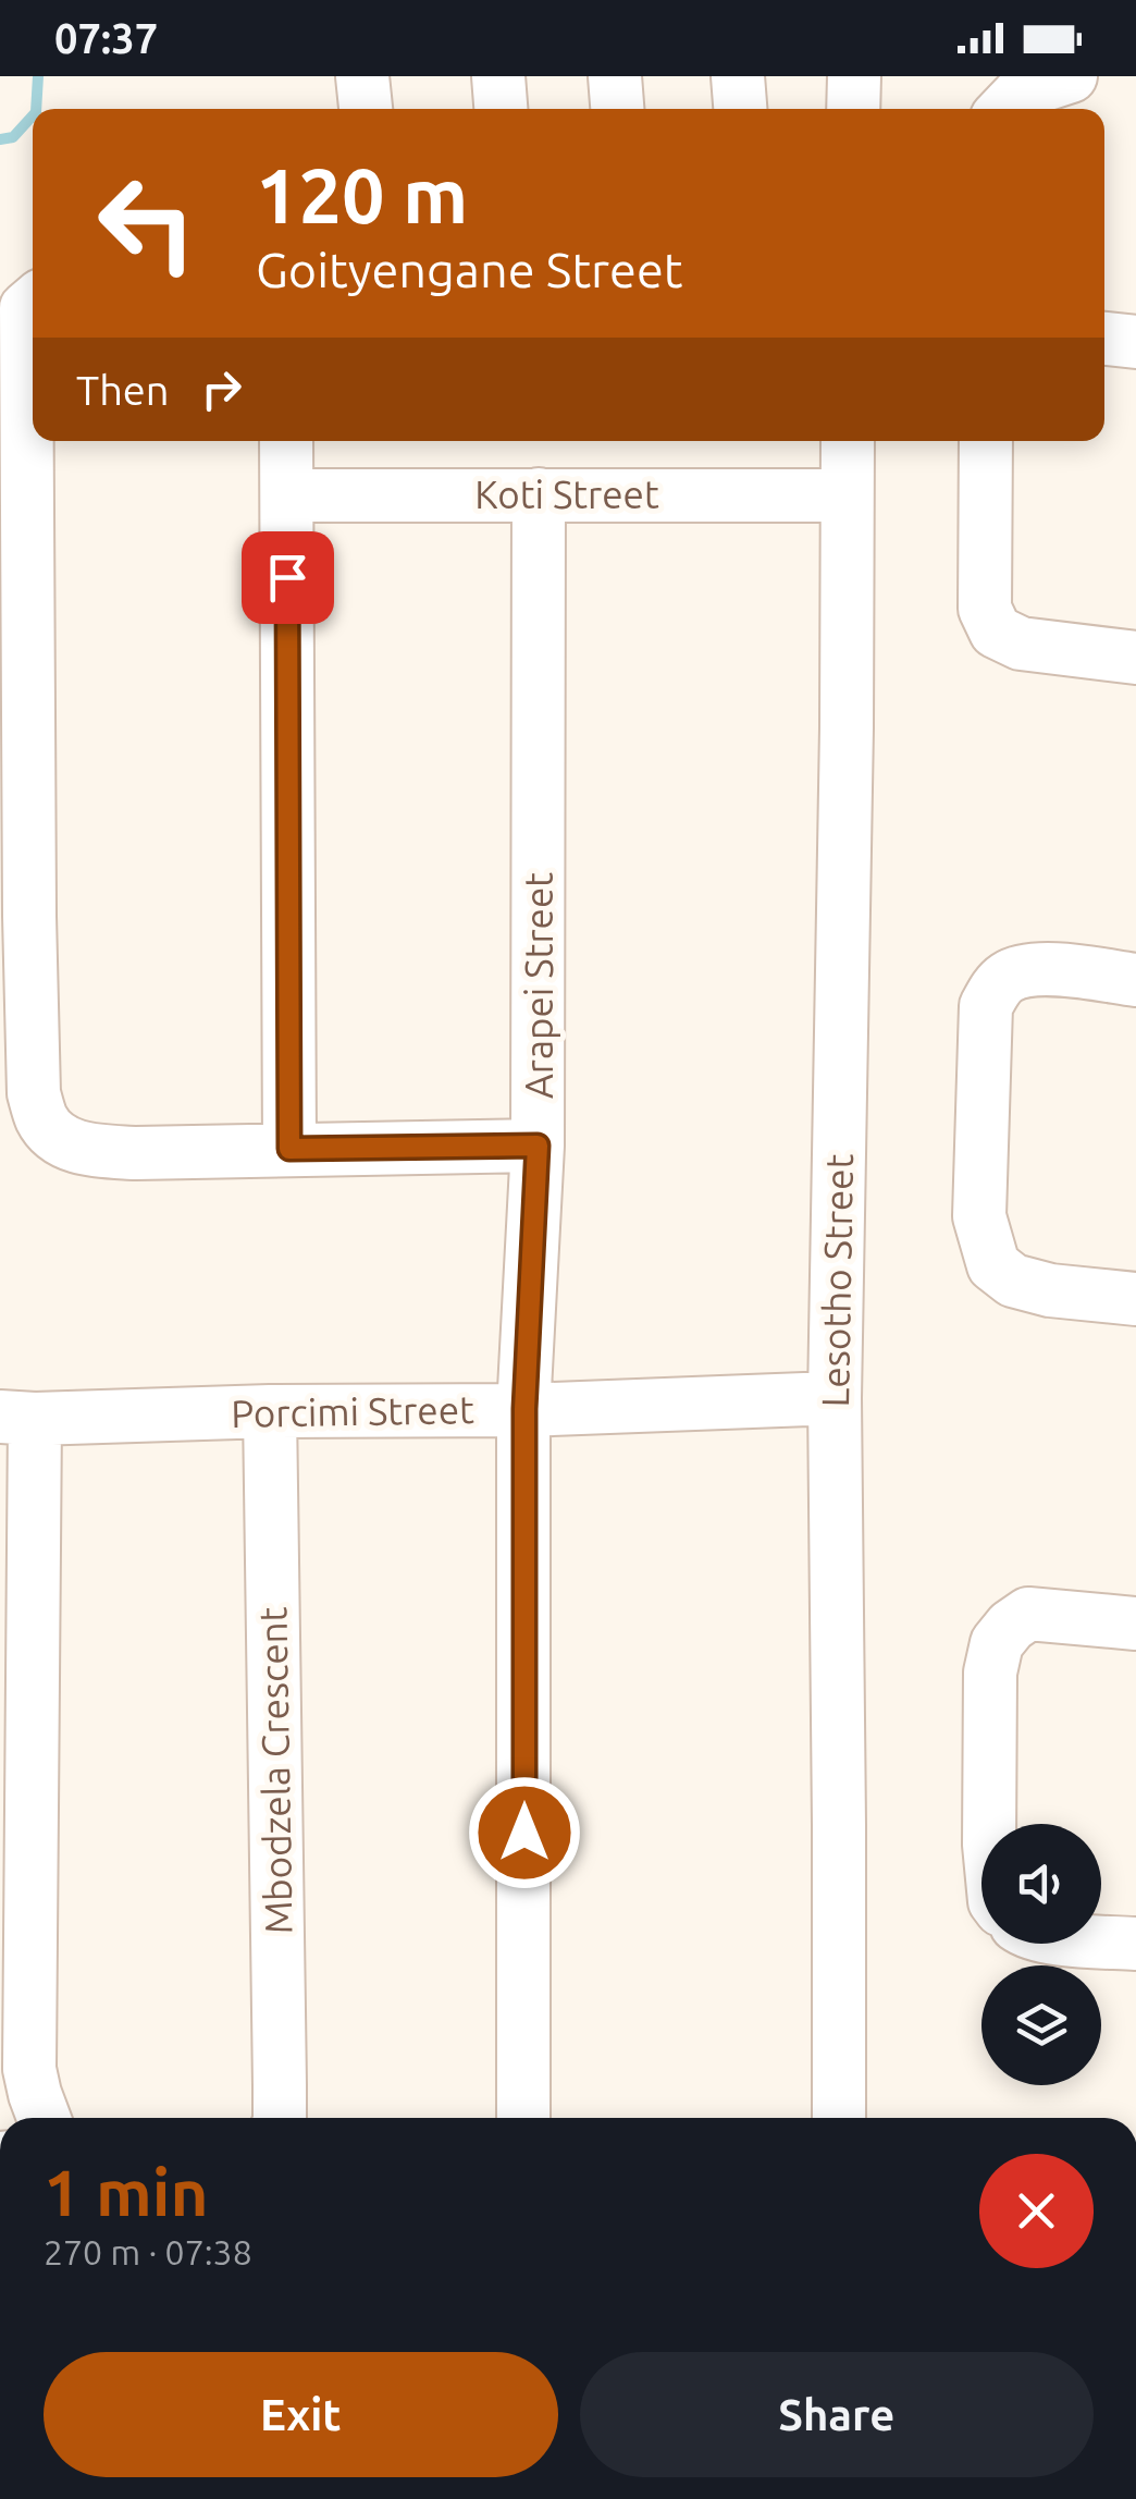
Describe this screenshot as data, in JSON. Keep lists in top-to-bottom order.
{
  "streets": {
    "street": [
      "Koti Street",
      "Arapei Street",
      "Lesotho Street",
      "Porcimi Street",
      "Mbodzela Crescent"
    ]
  },
  "crossings": [
    ["Koti Street", "Arapei Street"],
    ["Koti Street", "Lesotho Street"],
    ["Arapei Street", "Porcimi Street"],
    ["Lesotho Street", "Porcimi Street"],
    ["Porcimi Street", "Mbodzela Crescent"]
  ],
  "page": {
    "status": "07:37",
    "turn": ["120 m", "Goityengane Street"],
    "then": "Then",
    "heading": ["1 min", "270 m · 07:38"],
    "buttons": ["Exit", "Share"]
  }
}
